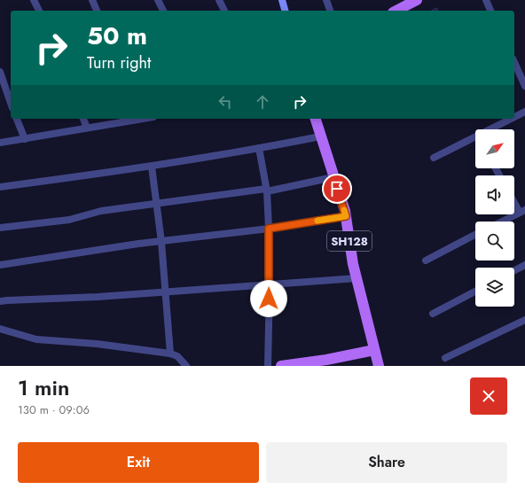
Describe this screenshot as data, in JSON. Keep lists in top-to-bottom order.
{
  "streets": {
    "main road": ["SH128"]
  },
  "north": "top right",
  "page": {
    "turn": ["50 m", "Turn right"],
    "heading": ["1 min", "130 m · 09:06"],
    "buttons": ["Exit", "Share"]
  }
}
